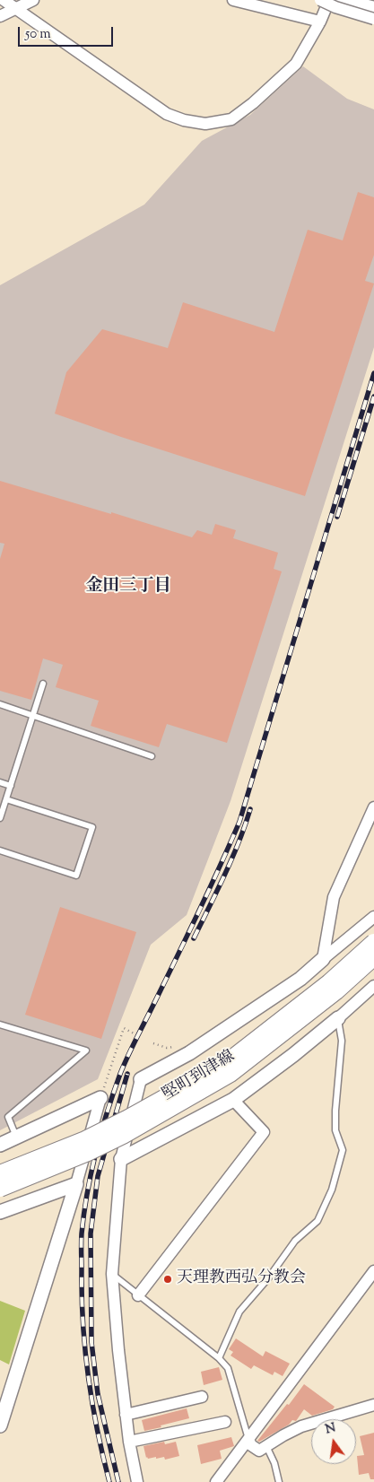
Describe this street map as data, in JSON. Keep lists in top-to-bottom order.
{
  "streets": {
    "main road": ["堅町到津線"]
  },
  "districts": ["金田三丁目"],
  "places": ["天理教西弘分教会"],
  "scale_bar": "50 m",
  "north": "top"
}
